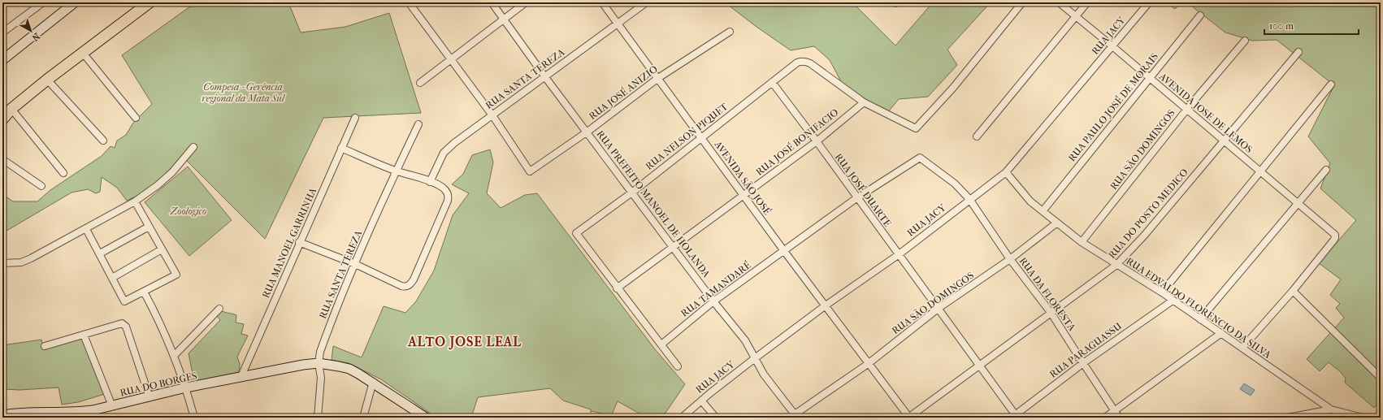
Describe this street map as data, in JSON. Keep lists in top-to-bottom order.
{
  "streets": {
    "street": [
      "RUA JACY",
      "RUA SANTA TEREZA",
      "RUA JOSÉ ANIZIO",
      "RUA PAULO JOSÉ DE MORAIS",
      "AVENIDA JOSE DE LEMOS",
      "RUA NELSON PIQUET",
      "RUA JOSÉ BONIFACIO",
      "RUA SÃO DOMINGOS",
      "AVENIDA SÃO JOSÉ",
      "RUA JOSÉ DUARTE",
      "RUA PREFEITO MANOEL DE HOLANDA",
      "RUA DO POSTO MEDICO",
      "RUA MANOEL GARRINHA",
      "RUA TAMANDARÉ",
      "RUA DA FLORESTA",
      "RUA EDVALDO FLORENCIO DA SILVA",
      "RUA PARAGUASSU",
      "RUA DO BORGES"
    ]
  },
  "crossings": [
    ["RUA JACY", "AVENIDA JOSE DE LEMOS"],
    ["RUA JACY", "AVENIDA SÃO JOSÉ"],
    ["RUA JACY", "RUA JOSÉ DUARTE"],
    ["RUA JACY", "RUA PREFEITO MANOEL DE HOLANDA"],
    ["RUA JACY", "RUA DA FLORESTA"],
    ["RUA JACY", "RUA EDVALDO FLORENCIO DA SILVA"],
    ["RUA SANTA TEREZA", "RUA JOSÉ ANIZIO"],
    ["RUA SANTA TEREZA", "AVENIDA SÃO JOSÉ"],
    ["RUA SANTA TEREZA", "RUA PREFEITO MANOEL DE HOLANDA"],
    ["RUA SANTA TEREZA", "RUA DO BORGES"],
    ["RUA JOSÉ ANIZIO", "AVENIDA SÃO JOSÉ"],
    ["RUA JOSÉ ANIZIO", "RUA PREFEITO MANOEL DE HOLANDA"],
    ["RUA PAULO JOSÉ DE MORAIS", "AVENIDA JOSE DE LEMOS"],
    ["RUA PAULO JOSÉ DE MORAIS", "RUA EDVALDO FLORENCIO DA SILVA"],
    ["AVENIDA JOSE DE LEMOS", "RUA SÃO DOMINGOS"],
    ["AVENIDA JOSE DE LEMOS", "RUA DO POSTO MEDICO"],
    ["RUA NELSON PIQUET", "RUA JOSÉ BONIFACIO"],
    ["RUA NELSON PIQUET", "AVENIDA SÃO JOSÉ"],
    ["RUA NELSON PIQUET", "RUA JOSÉ DUARTE"],
    ["RUA NELSON PIQUET", "RUA PREFEITO MANOEL DE HOLANDA"],
    ["RUA JOSÉ BONIFACIO", "AVENIDA SÃO JOSÉ"],
    ["RUA JOSÉ BONIFACIO", "RUA JOSÉ DUARTE"],
    ["RUA JOSÉ BONIFACIO", "RUA PREFEITO MANOEL DE HOLANDA"],
    ["RUA SÃO DOMINGOS", "AVENIDA SÃO JOSÉ"],
    ["RUA SÃO DOMINGOS", "RUA JOSÉ DUARTE"],
    ["RUA SÃO DOMINGOS", "RUA PREFEITO MANOEL DE HOLANDA"],
    ["RUA SÃO DOMINGOS", "RUA DA FLORESTA"],
    ["RUA SÃO DOMINGOS", "RUA EDVALDO FLORENCIO DA SILVA"],
    ["AVENIDA SÃO JOSÉ", "RUA TAMANDARÉ"],
    ["RUA JOSÉ DUARTE", "RUA DO POSTO MEDICO"],
    ["RUA JOSÉ DUARTE", "RUA TAMANDARÉ"],
    ["RUA JOSÉ DUARTE", "RUA PARAGUASSU"],
    ["RUA PREFEITO MANOEL DE HOLANDA", "RUA TAMANDARÉ"],
    ["RUA DO POSTO MEDICO", "RUA DA FLORESTA"],
    ["RUA DO POSTO MEDICO", "RUA EDVALDO FLORENCIO DA SILVA"],
    ["RUA MANOEL GARRINHA", "RUA DO BORGES"],
    ["RUA TAMANDARÉ", "RUA DA FLORESTA"],
    ["RUA DA FLORESTA", "RUA PARAGUASSU"],
    ["RUA EDVALDO FLORENCIO DA SILVA", "RUA PARAGUASSU"]
  ],
  "districts": ["ALTO JOSE LEAL"],
  "parks": ["Compesa - Gerência regional da Mata Sul", "Zoologico"],
  "scale_bar": "100 m",
  "north": "bottom right"
}
